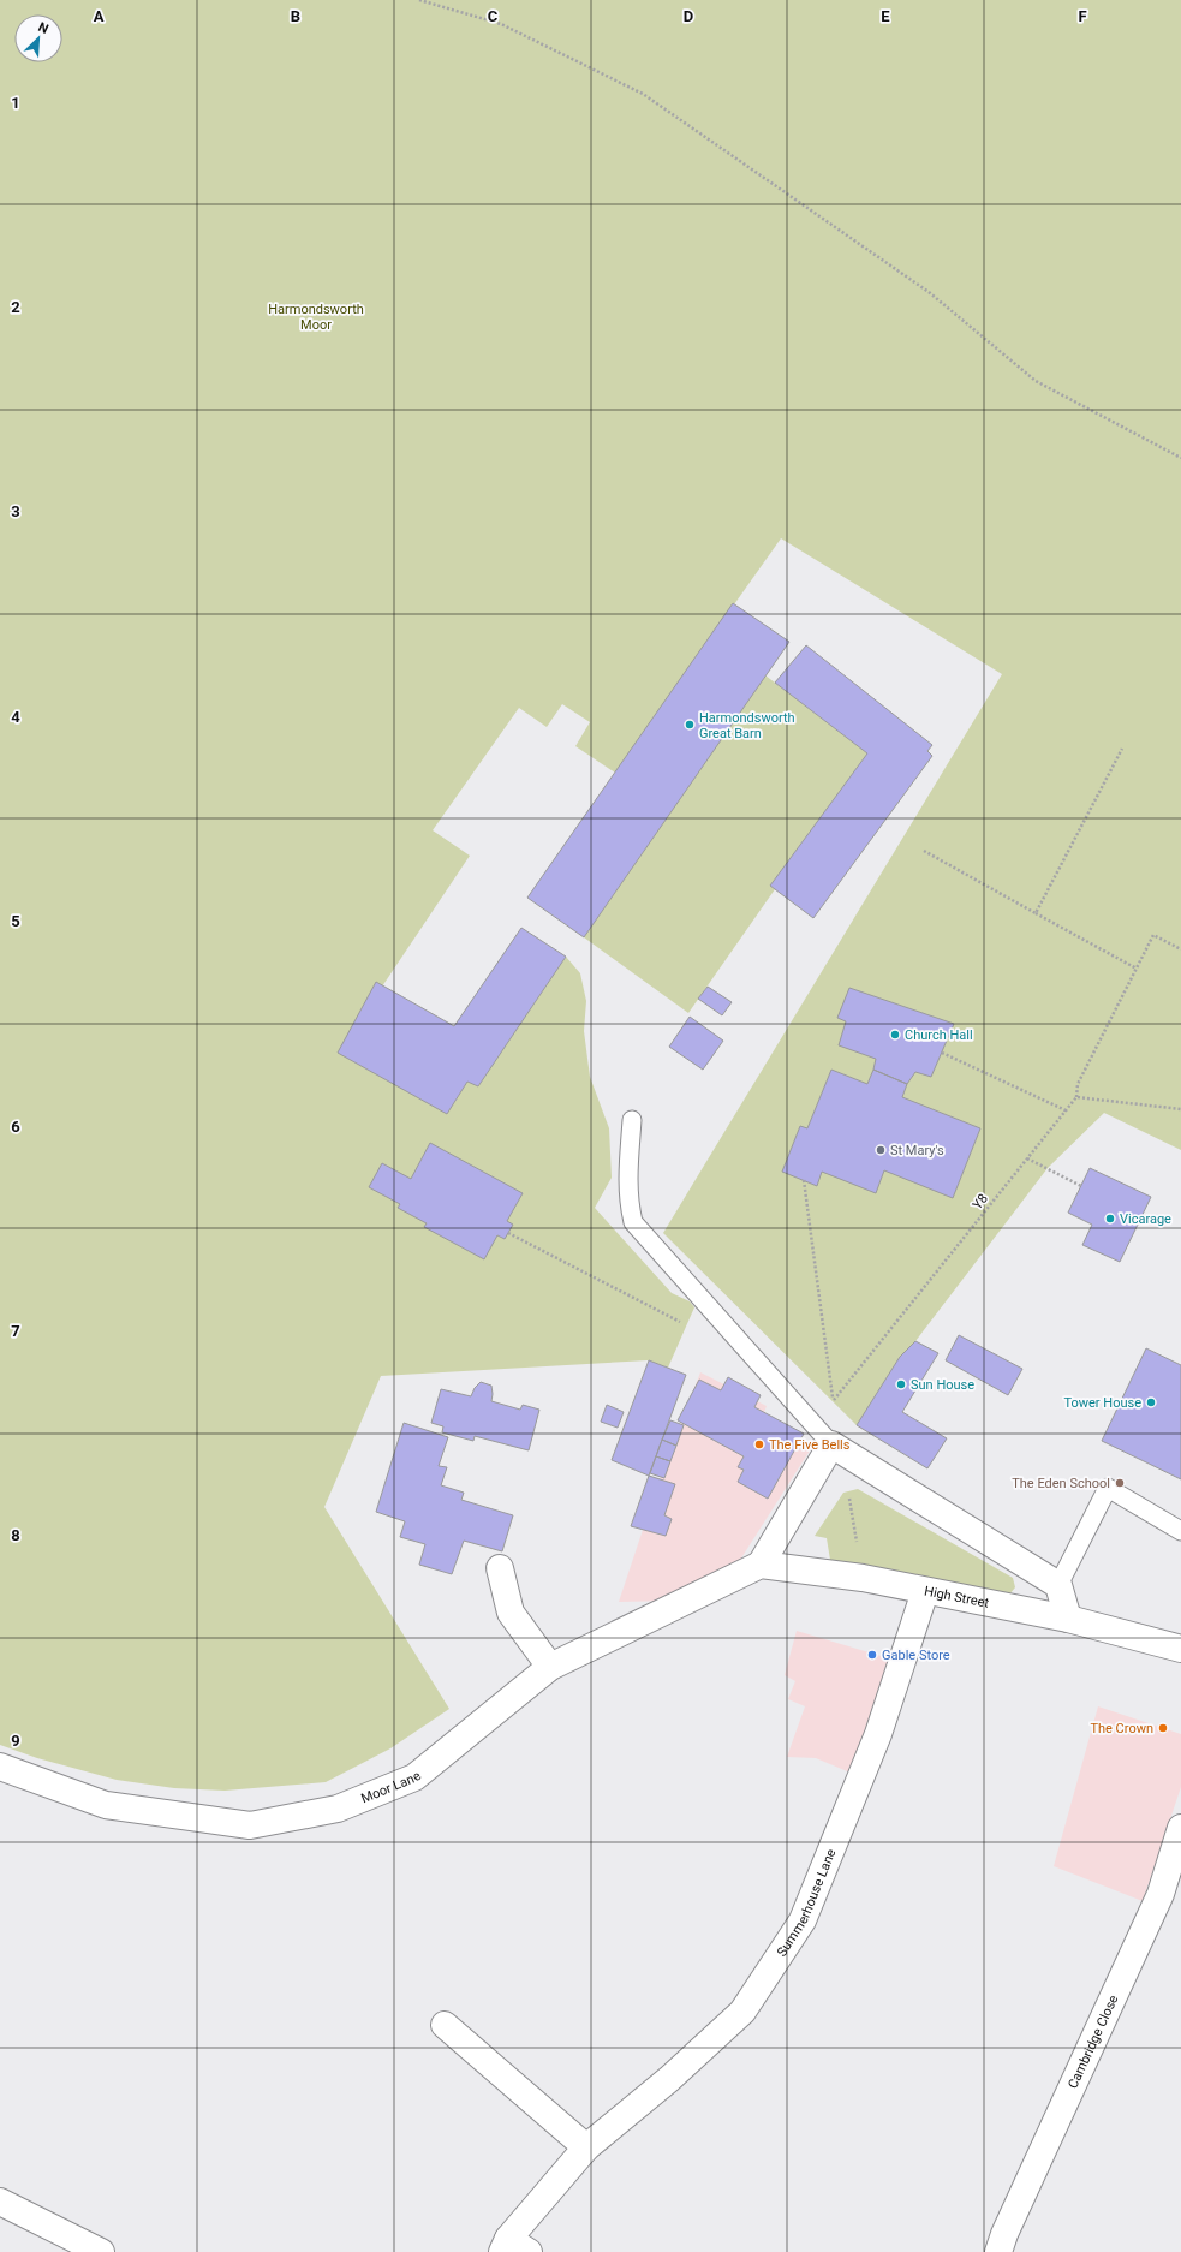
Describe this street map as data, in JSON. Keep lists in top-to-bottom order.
{
  "streets": {
    "street": [
      "High Street",
      "Moor Lane",
      "Summerhouse Lane",
      "Cambridge Close"
    ],
    "path": ["Y8"]
  },
  "crossings": [
    ["High Street", "Moor Lane"],
    ["High Street", "Summerhouse Lane"]
  ],
  "parks": ["Harmondsworth Moor"],
  "places": [
    "Harmondsworth Great Barn",
    "Church Hall",
    "St Mary's",
    "Vicarage",
    "Sun House",
    "Tower House",
    "The Five Bells",
    "The Eden School",
    "Gable Store",
    "The Crown"
  ],
  "north": "top right",
  "grid": {
    "columns": [
      "A",
      "B",
      "C",
      "D",
      "E",
      "F"
    ],
    "rows": [
      "1",
      "2",
      "3",
      "4",
      "5",
      "6",
      "7",
      "8",
      "9"
    ]
  }
}
